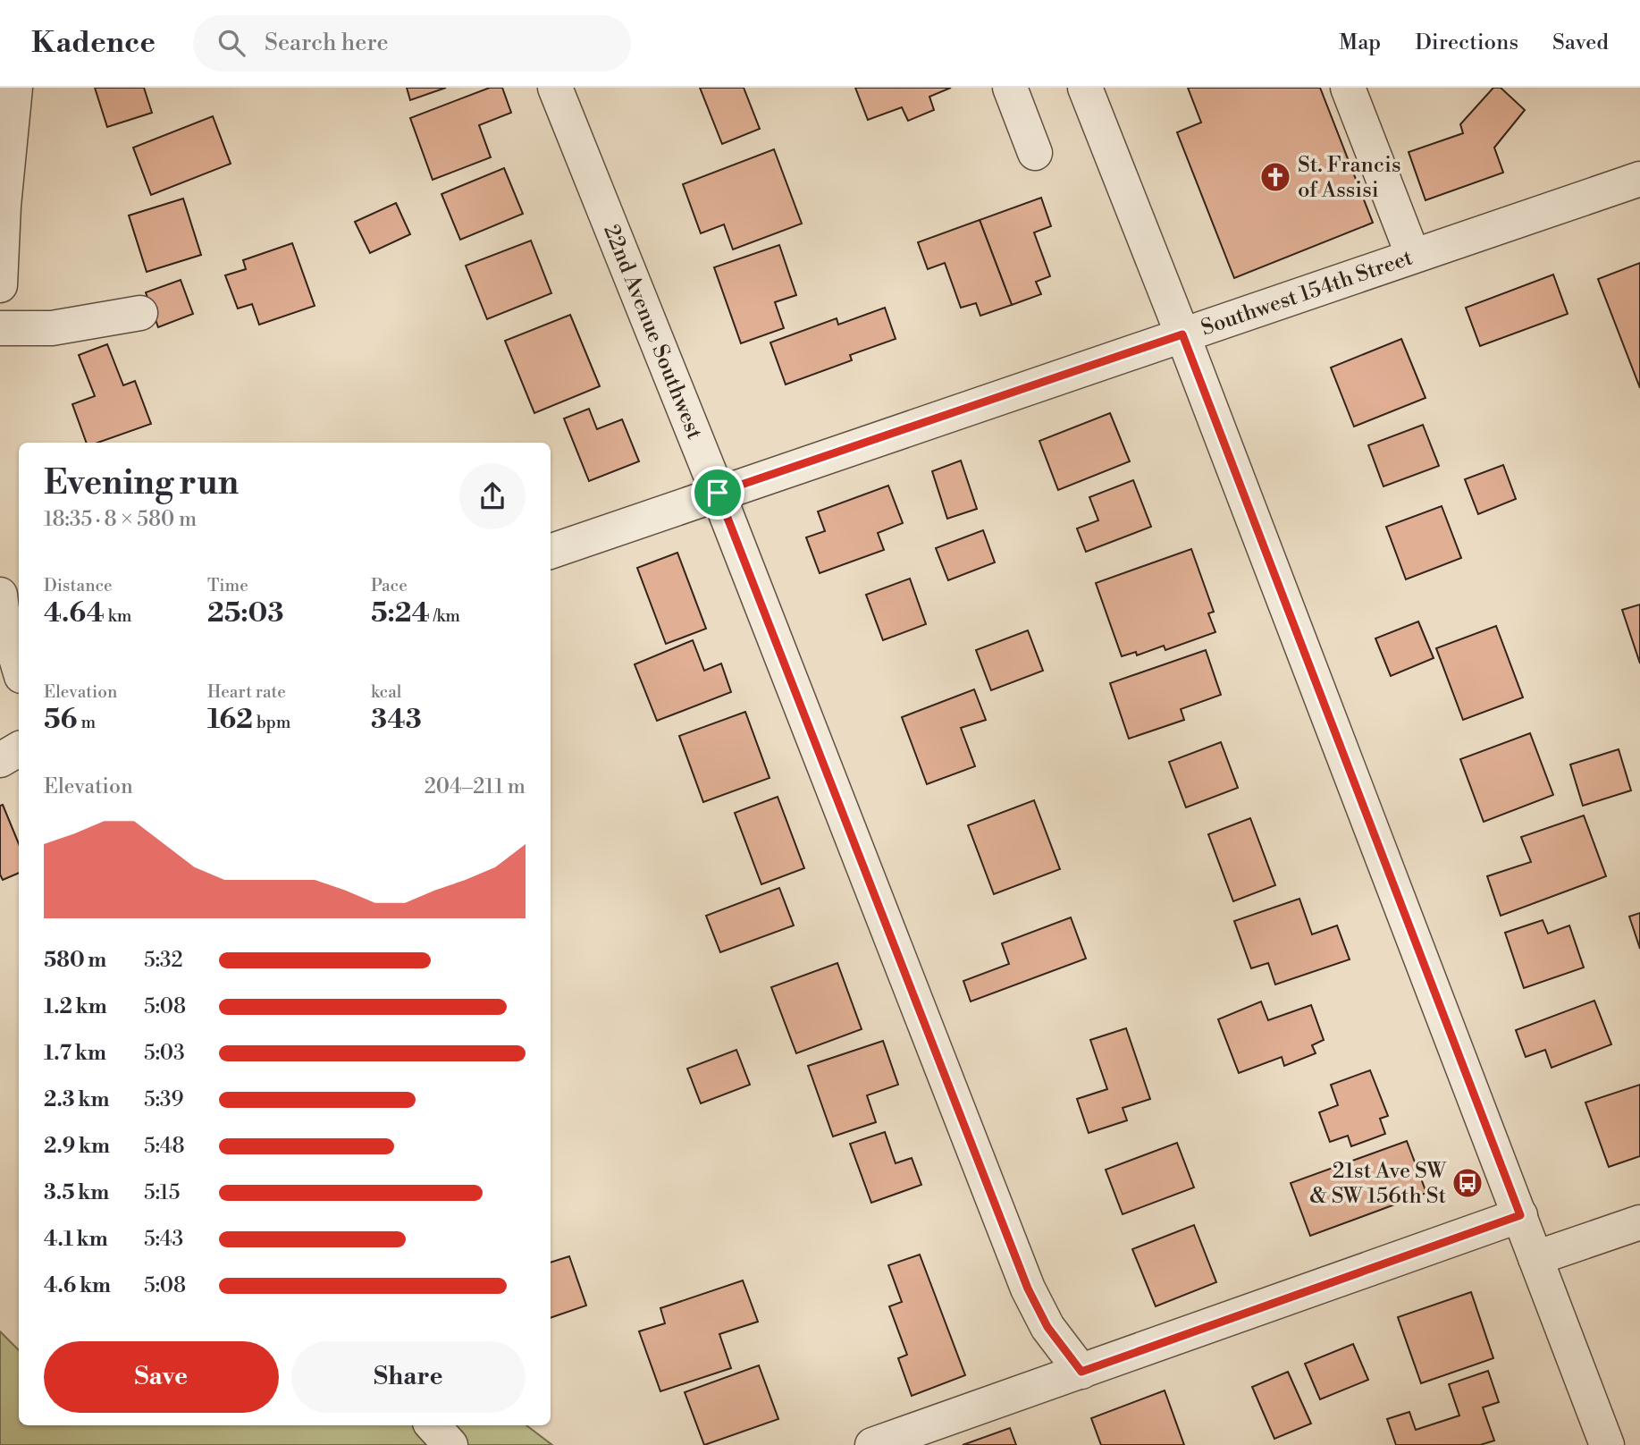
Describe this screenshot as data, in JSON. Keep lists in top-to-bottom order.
{
  "streets": {
    "street": ["Southwest 154th Street", "22nd Avenue Southwest"]
  },
  "crossings": [
    ["Southwest 154th Street", "22nd Avenue Southwest"]
  ],
  "places": {
    "church": ["St. Francis of Assisi"],
    "bus stop": ["21st Ave SW & SW 156th St"]
  },
  "page": {
    "header": "Kadence",
    "search": "Search here",
    "nav": ["Map", "Directions", "Saved"],
    "heading": ["Evening run", "18:35 · 8 × 580 m"],
    "stats": [
      ["Distance", "4.64 km"],
      ["Time", "25:03"],
      ["Pace", "5:24 /km"],
      ["Elevation", "56 m"],
      ["Heart rate", "162 bpm"],
      ["kcal", "343"]
    ],
    "chart": ["Elevation", "204–211 m"],
    "list": [
      {
        "name": "580 m",
        "note": "5:32"
      },
      {
        "name": "1.2 km",
        "note": "5:08"
      },
      {
        "name": "1.7 km",
        "note": "5:03"
      },
      {
        "name": "2.3 km",
        "note": "5:39"
      },
      {
        "name": "2.9 km",
        "note": "5:48"
      },
      {
        "name": "3.5 km",
        "note": "5:15"
      },
      {
        "name": "4.1 km",
        "note": "5:43"
      },
      {
        "name": "4.6 km",
        "note": "5:08"
      }
    ],
    "buttons": ["Save", "Share"]
  }
}
